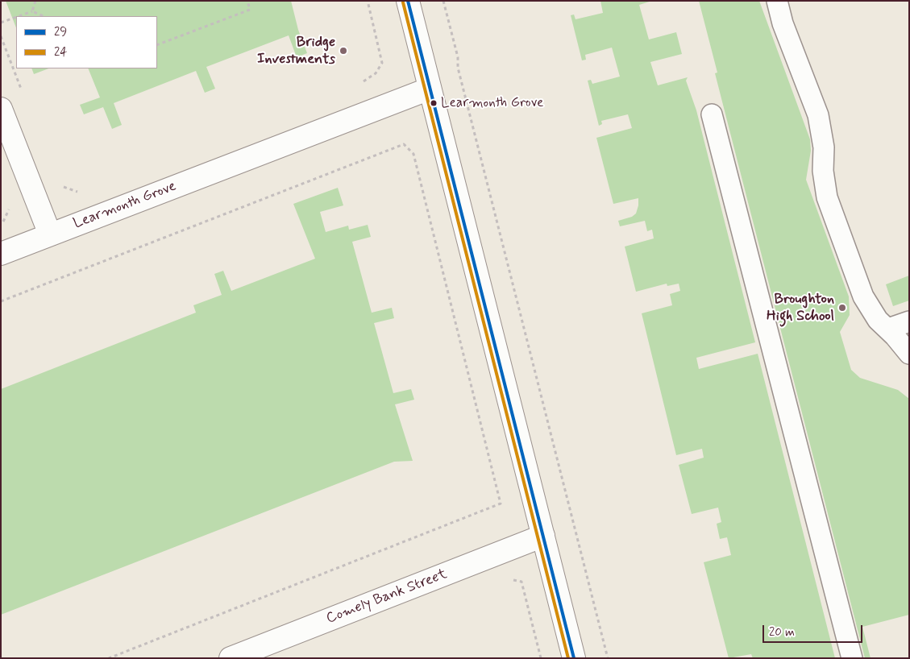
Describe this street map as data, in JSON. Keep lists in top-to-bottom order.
{
  "streets": {
    "street": ["Learmonth Grove", "Comely Bank Street"]
  },
  "places": ["Bridge Investments", "Learmonth Grove", "Broughton High School"],
  "lines": ["transit line 29", "transit line 24"],
  "legend": ["29", "24"],
  "scale_bar": "20 m"
}
